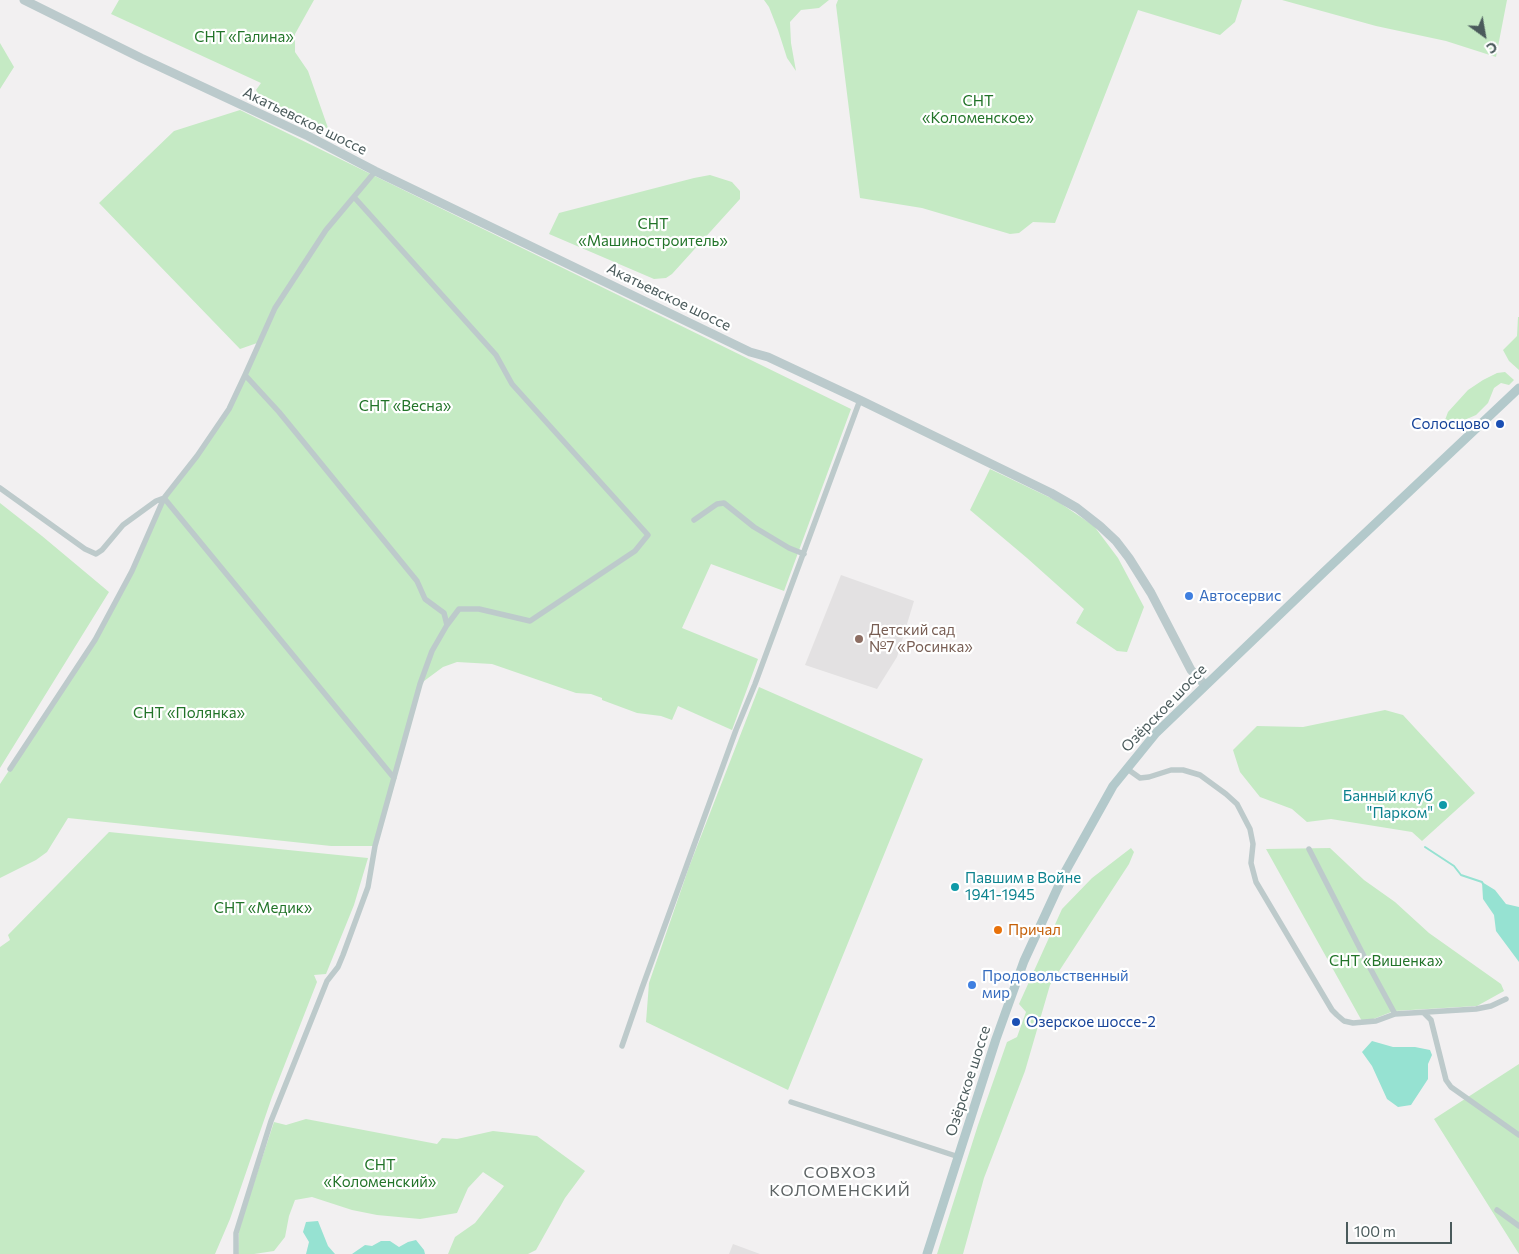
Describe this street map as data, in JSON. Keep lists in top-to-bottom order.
{
  "streets": {
    "main road": ["Акатьевское шоссе", "Озёрское шоссе"]
  },
  "crossings": [
    ["Акатьевское шоссе", "Озёрское шоссе"]
  ],
  "districts": ["СОВХОЗ КОЛОМЕНСКИЙ"],
  "parks": [
    "СНТ «Галина»",
    "СНТ «Коломенское»",
    "СНТ «Машиностроитель»",
    "СНТ «Весна»",
    "СНТ «Полянка»",
    "СНТ «Медик»",
    "СНТ «Вишенка»",
    "СНТ «Коломенский»"
  ],
  "places": [
    "Солосцово",
    "Автосервис",
    "Детский сад №7 «Росинка»",
    "Банный клуб \"Парком\"",
    "Павшим в Войне 1941-1945",
    "Причал",
    "Продовольственный мир",
    "Озерское шоссе-2"
  ],
  "scale_bar": "100 m",
  "north": "bottom right"
}
